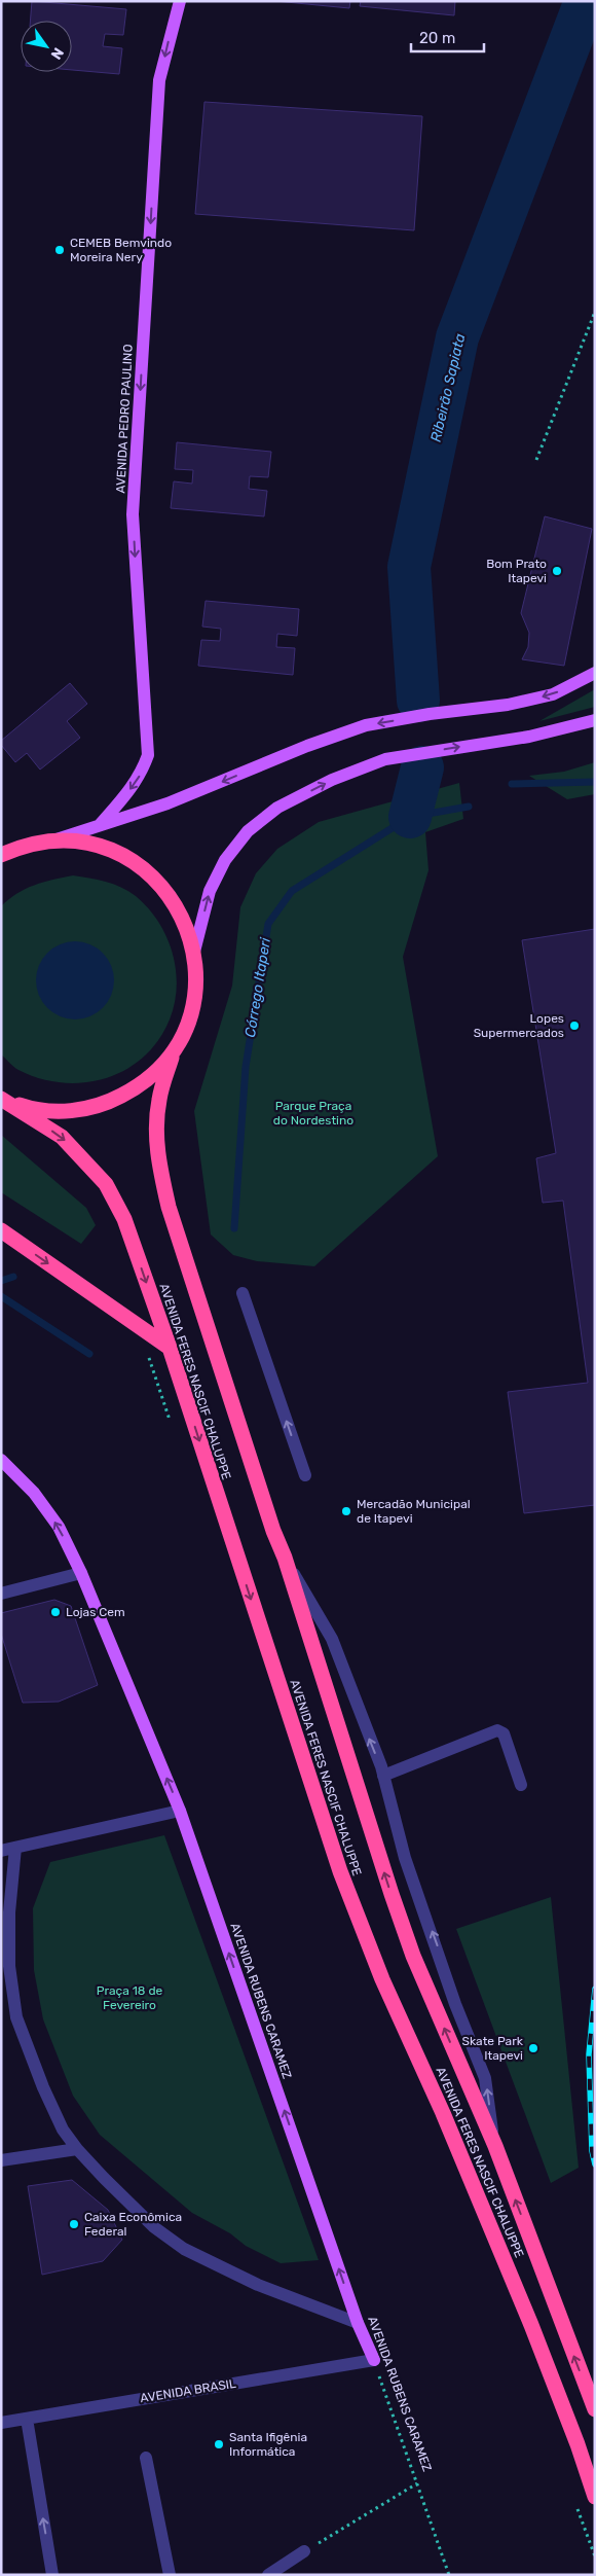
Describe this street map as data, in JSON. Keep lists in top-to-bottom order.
{
  "streets": {
    "highway": ["AVENIDA FERES NASCIF CHALUPPE"],
    "main road": ["AVENIDA PEDRO PAULINO", "AVENIDA RUBENS CARAMEZ"],
    "street": ["AVENIDA BRASIL"]
  },
  "crossings": [
    ["AVENIDA RUBENS CARAMEZ", "AVENIDA BRASIL"]
  ],
  "one_way": ["AVENIDA PEDRO PAULINO", "AVENIDA RUBENS CARAMEZ"],
  "water": ["Ribeirão Sapiata", "Córrego Itaperi"],
  "parks": ["Parque Praça do Nordestino", "Praça 18 de Fevereiro"],
  "places": [
    "CEMEB Bemvindo Moreira Nery",
    "Bom Prato Itapevi",
    "Lopes Supermercados",
    "Mercadão Municipal de Itapevi",
    "Lojas Cem",
    "Skate Park Itapevi",
    "Caixa Econômica Federal",
    "Santa Ifigênia Informática"
  ],
  "scale_bar": "20 m",
  "north": "bottom right"
}
